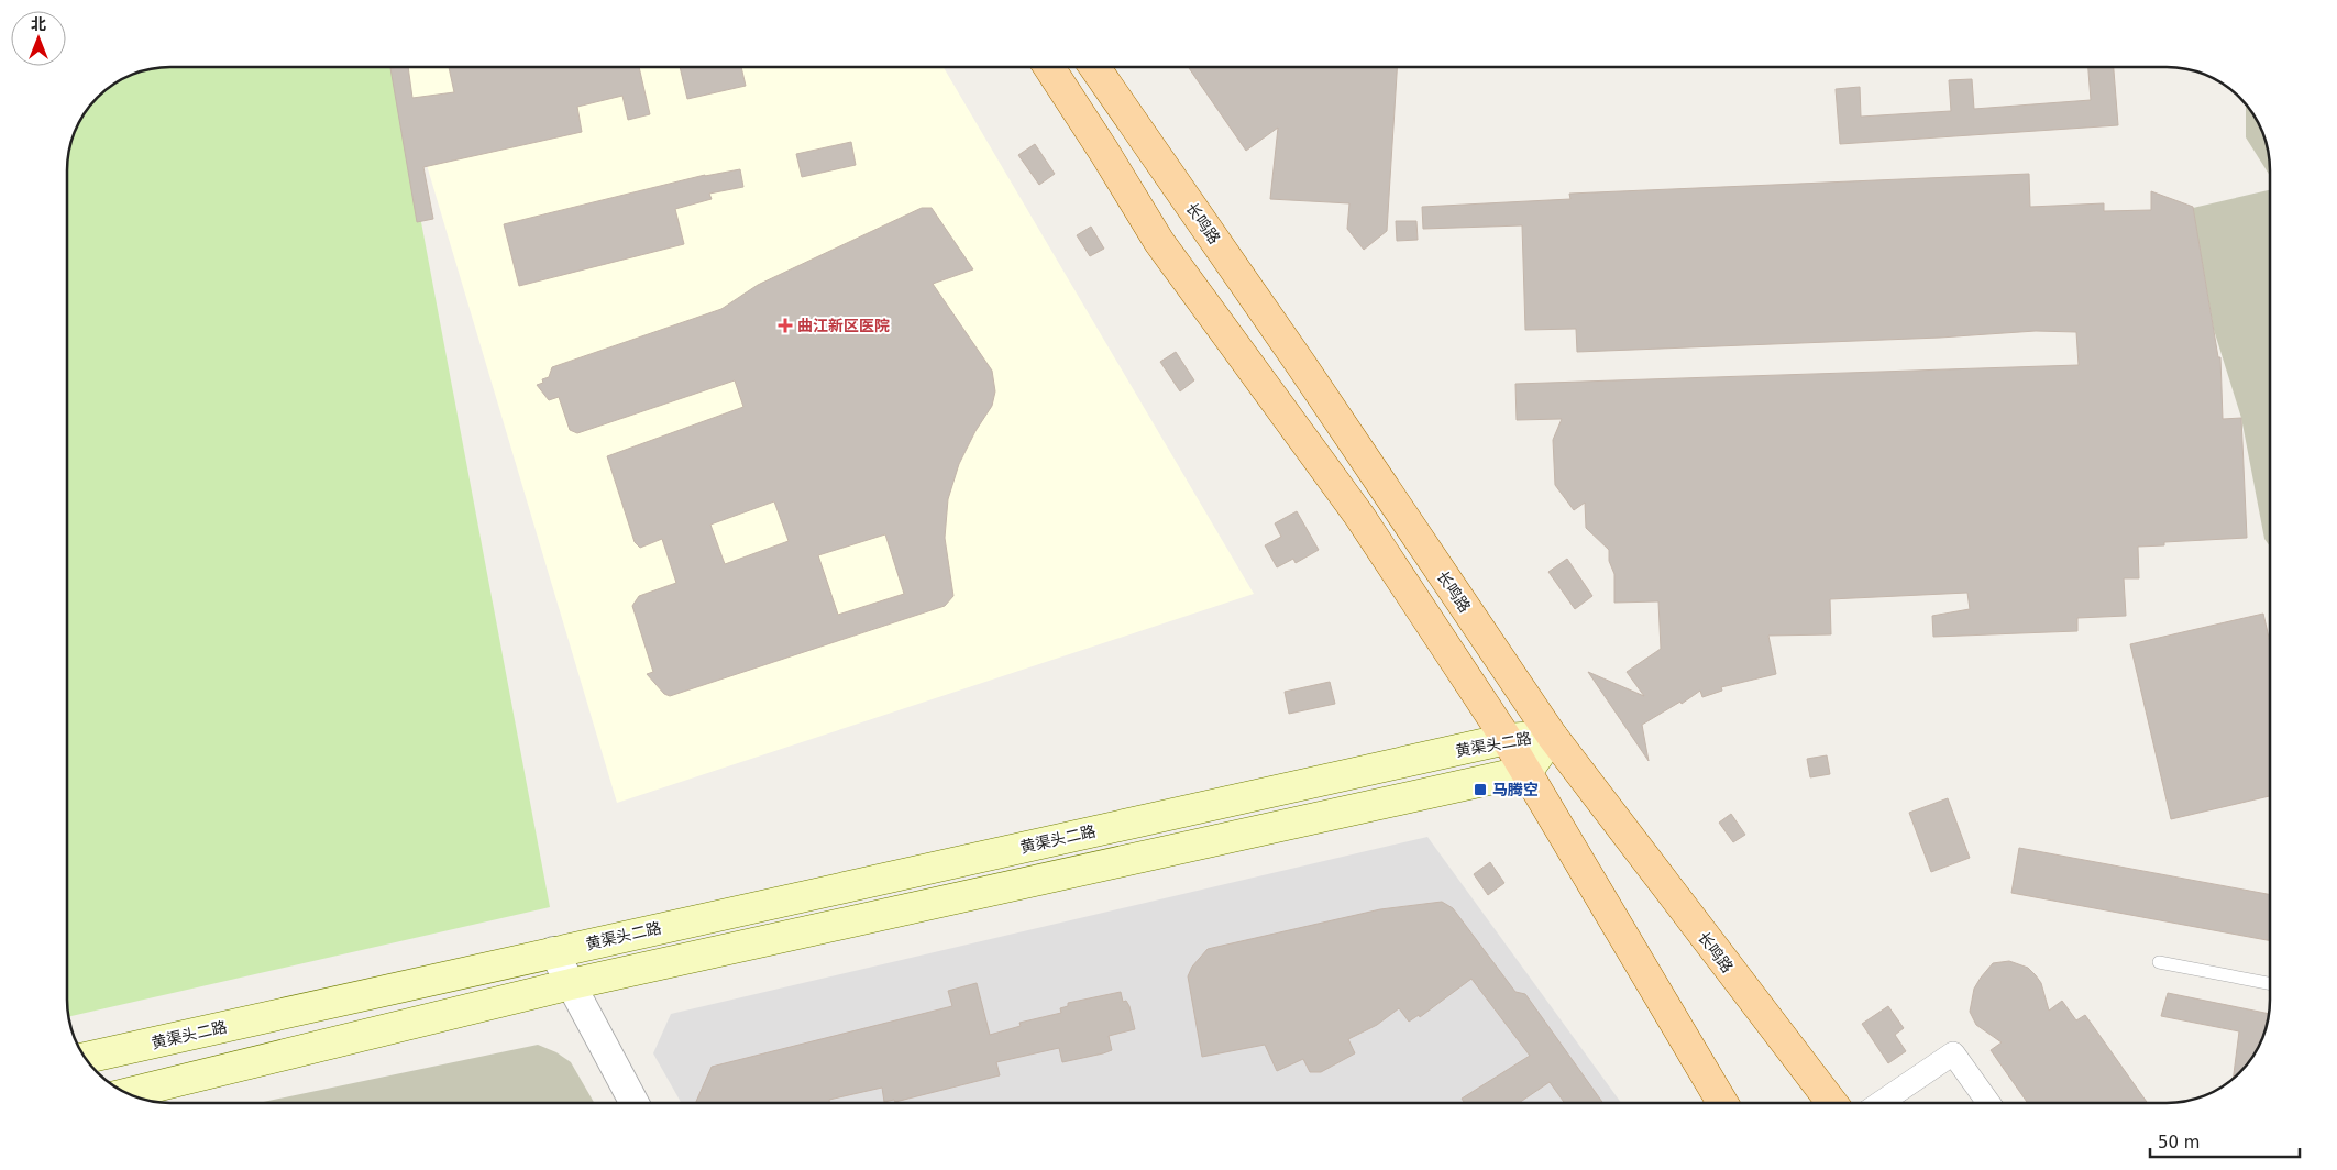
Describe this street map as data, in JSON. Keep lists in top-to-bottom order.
{
  "streets": {
    "main road": ["长鸣路", "黄渠头二路"]
  },
  "crossings": [
    ["长鸣路", "黄渠头二路"]
  ],
  "places": {
    "health": ["曲江新区医院"],
    "transit": ["马腾空"]
  },
  "scale_bar": "50 m",
  "north": "top"
}
